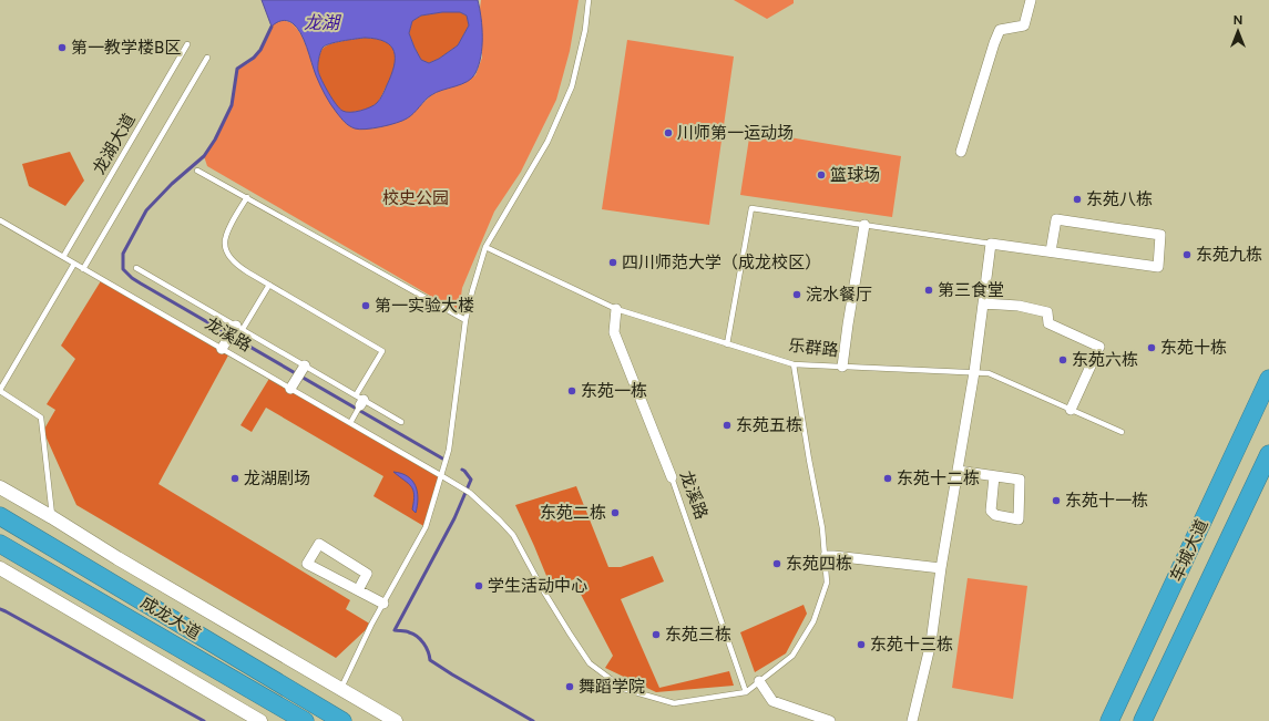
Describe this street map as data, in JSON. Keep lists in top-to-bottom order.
{
  "streets": {
    "highway": ["车城大道", "成龙大道"],
    "street": ["龙溪路"],
    "lane": ["龙湖大道", "乐群路"]
  },
  "crossings": [
    ["龙湖大道", "龙溪路"],
    ["龙溪路", "乐群路"]
  ],
  "water": ["龙湖"],
  "parks": ["校史公园"],
  "places": [
    "第一教学楼B区",
    "川师第一运动场",
    "篮球场",
    "东苑八栋",
    "东苑九栋",
    "四川师范大学（成龙校区）",
    "第三食堂",
    "浣水餐厅",
    "第一实验大楼",
    "东苑十栋",
    "东苑六栋",
    "东苑一栋",
    "东苑五栋",
    "龙湖剧场",
    "东苑十二栋",
    "东苑十一栋",
    "东苑二栋",
    "东苑四栋",
    "学生活动中心",
    "东苑三栋",
    "东苑十三栋",
    "舞蹈学院"
  ],
  "north": "top"
}
